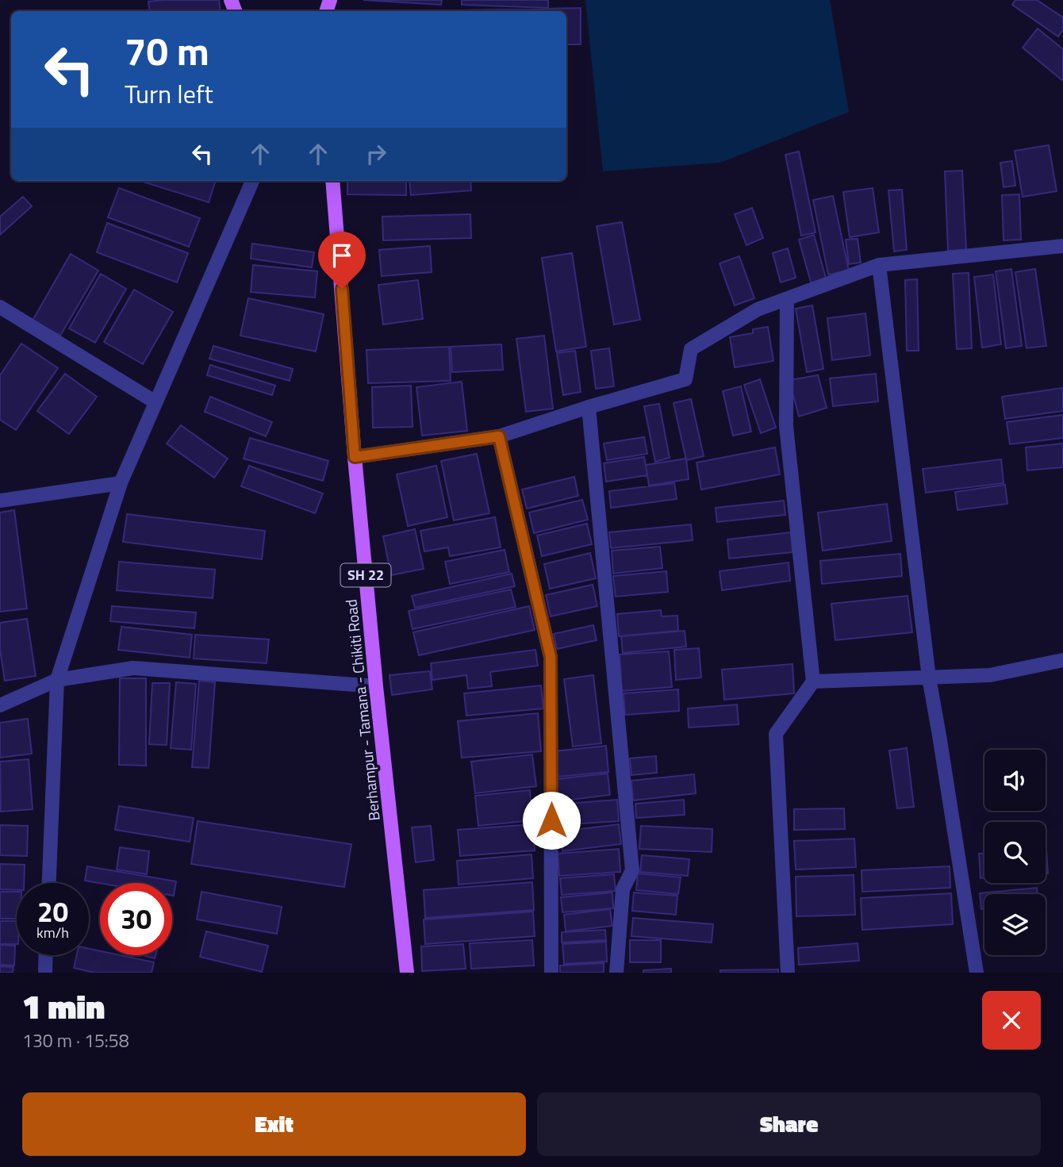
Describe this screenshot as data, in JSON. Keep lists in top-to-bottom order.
{
  "streets": {
    "main road": ["SH 22", "Berhampur - Tamana - Chikiti Road"]
  },
  "page": {
    "turn": ["70 m", "Turn left"],
    "speed": "20 km/h",
    "limit": "30",
    "heading": ["1 min", "130 m · 15:58"],
    "buttons": ["Exit", "Share"]
  }
}
